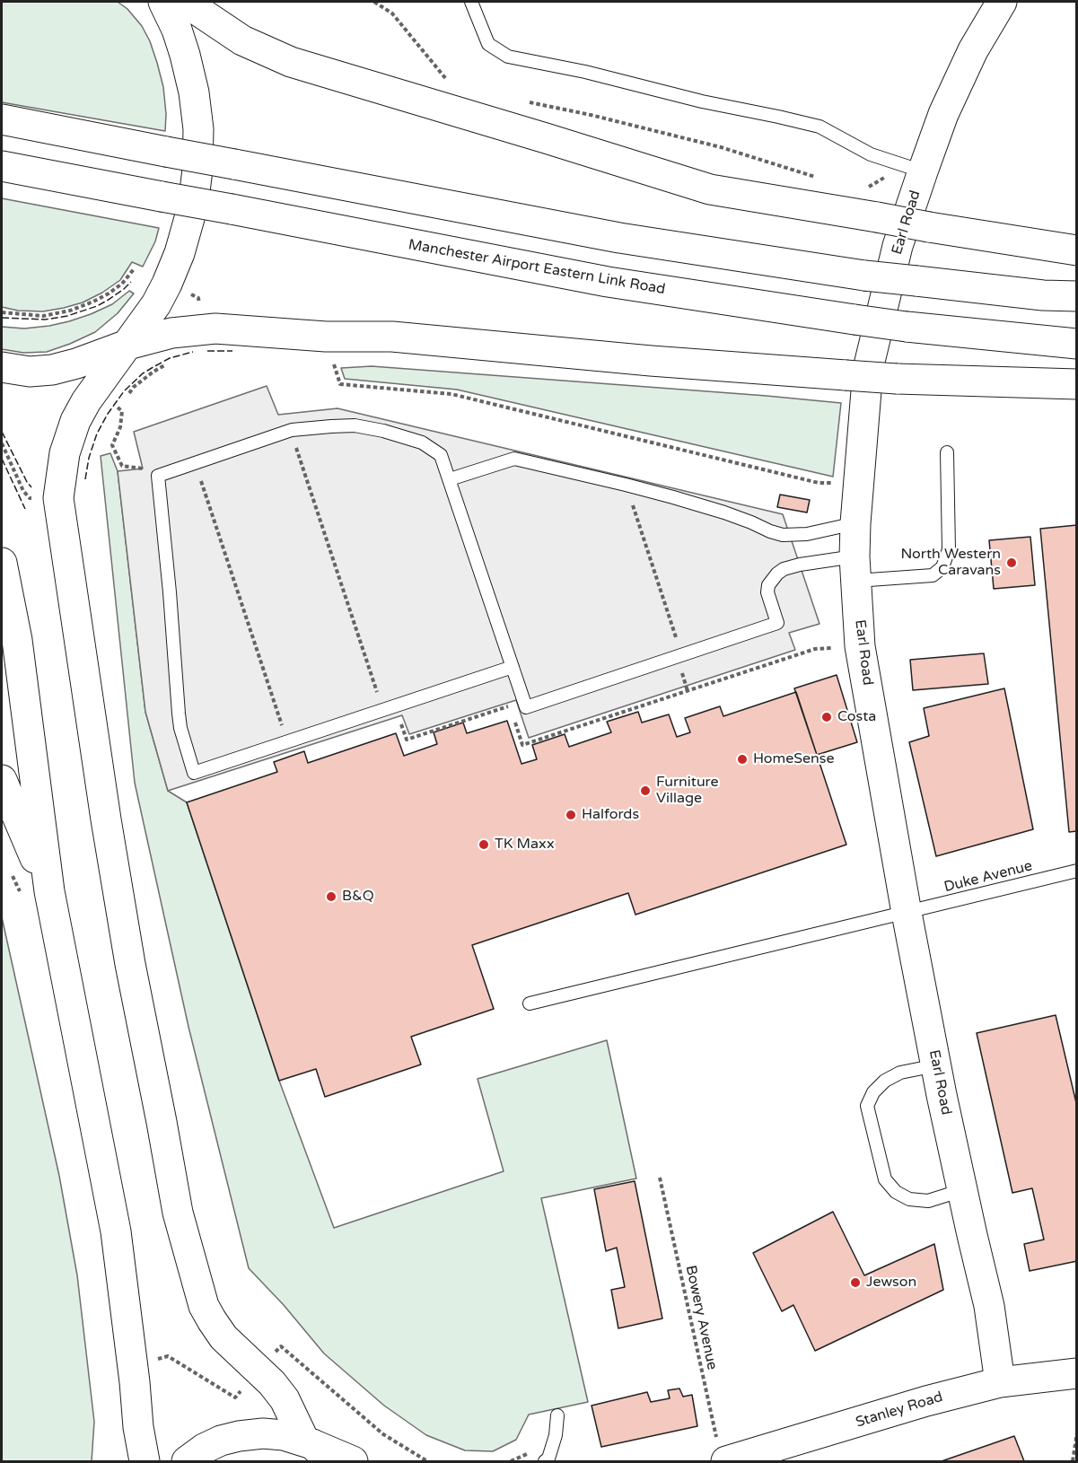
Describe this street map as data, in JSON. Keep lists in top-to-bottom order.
{
  "streets": {
    "main road": ["Earl Road", "Manchester Airport Eastern Link Road", "Stanley Road"],
    "lane": ["Duke Avenue"],
    "path": ["Bowery Avenue"]
  },
  "crossings": [
    ["Earl Road", "Duke Avenue"],
    ["Earl Road", "Stanley Road"],
    ["Bowery Avenue", "Stanley Road"]
  ],
  "places": [
    "North Western Caravans",
    "Costa",
    "HomeSense",
    "Furniture Village",
    "Halfords",
    "TK Maxx",
    "B&Q",
    "Jewson"
  ]
}
